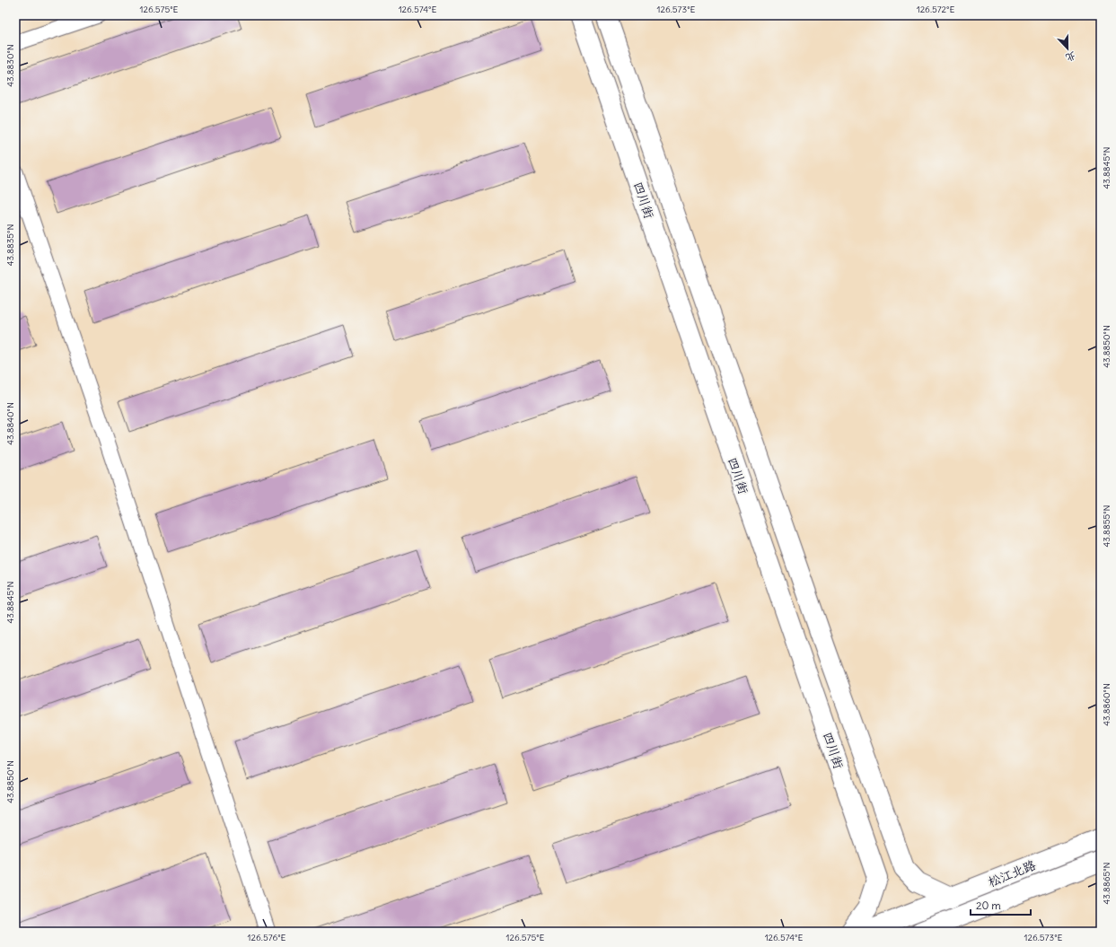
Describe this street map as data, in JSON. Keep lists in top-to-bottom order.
{
  "streets": {
    "main road": ["四川街", "松江北路"]
  },
  "crossings": [
    ["四川街", "松江北路"]
  ],
  "scale_bar": "20 m",
  "north": "bottom",
  "coordinates": [
    "126.575°E",
    "126.574°E",
    "126.573°E",
    "126.572°E",
    "43.8830°N",
    "43.8845°N",
    "43.8835°N",
    "43.8850°N",
    "43.8840°N",
    "43.8855°N",
    "43.8860°N",
    "43.8865°N",
    "126.576°E"
  ]
}
